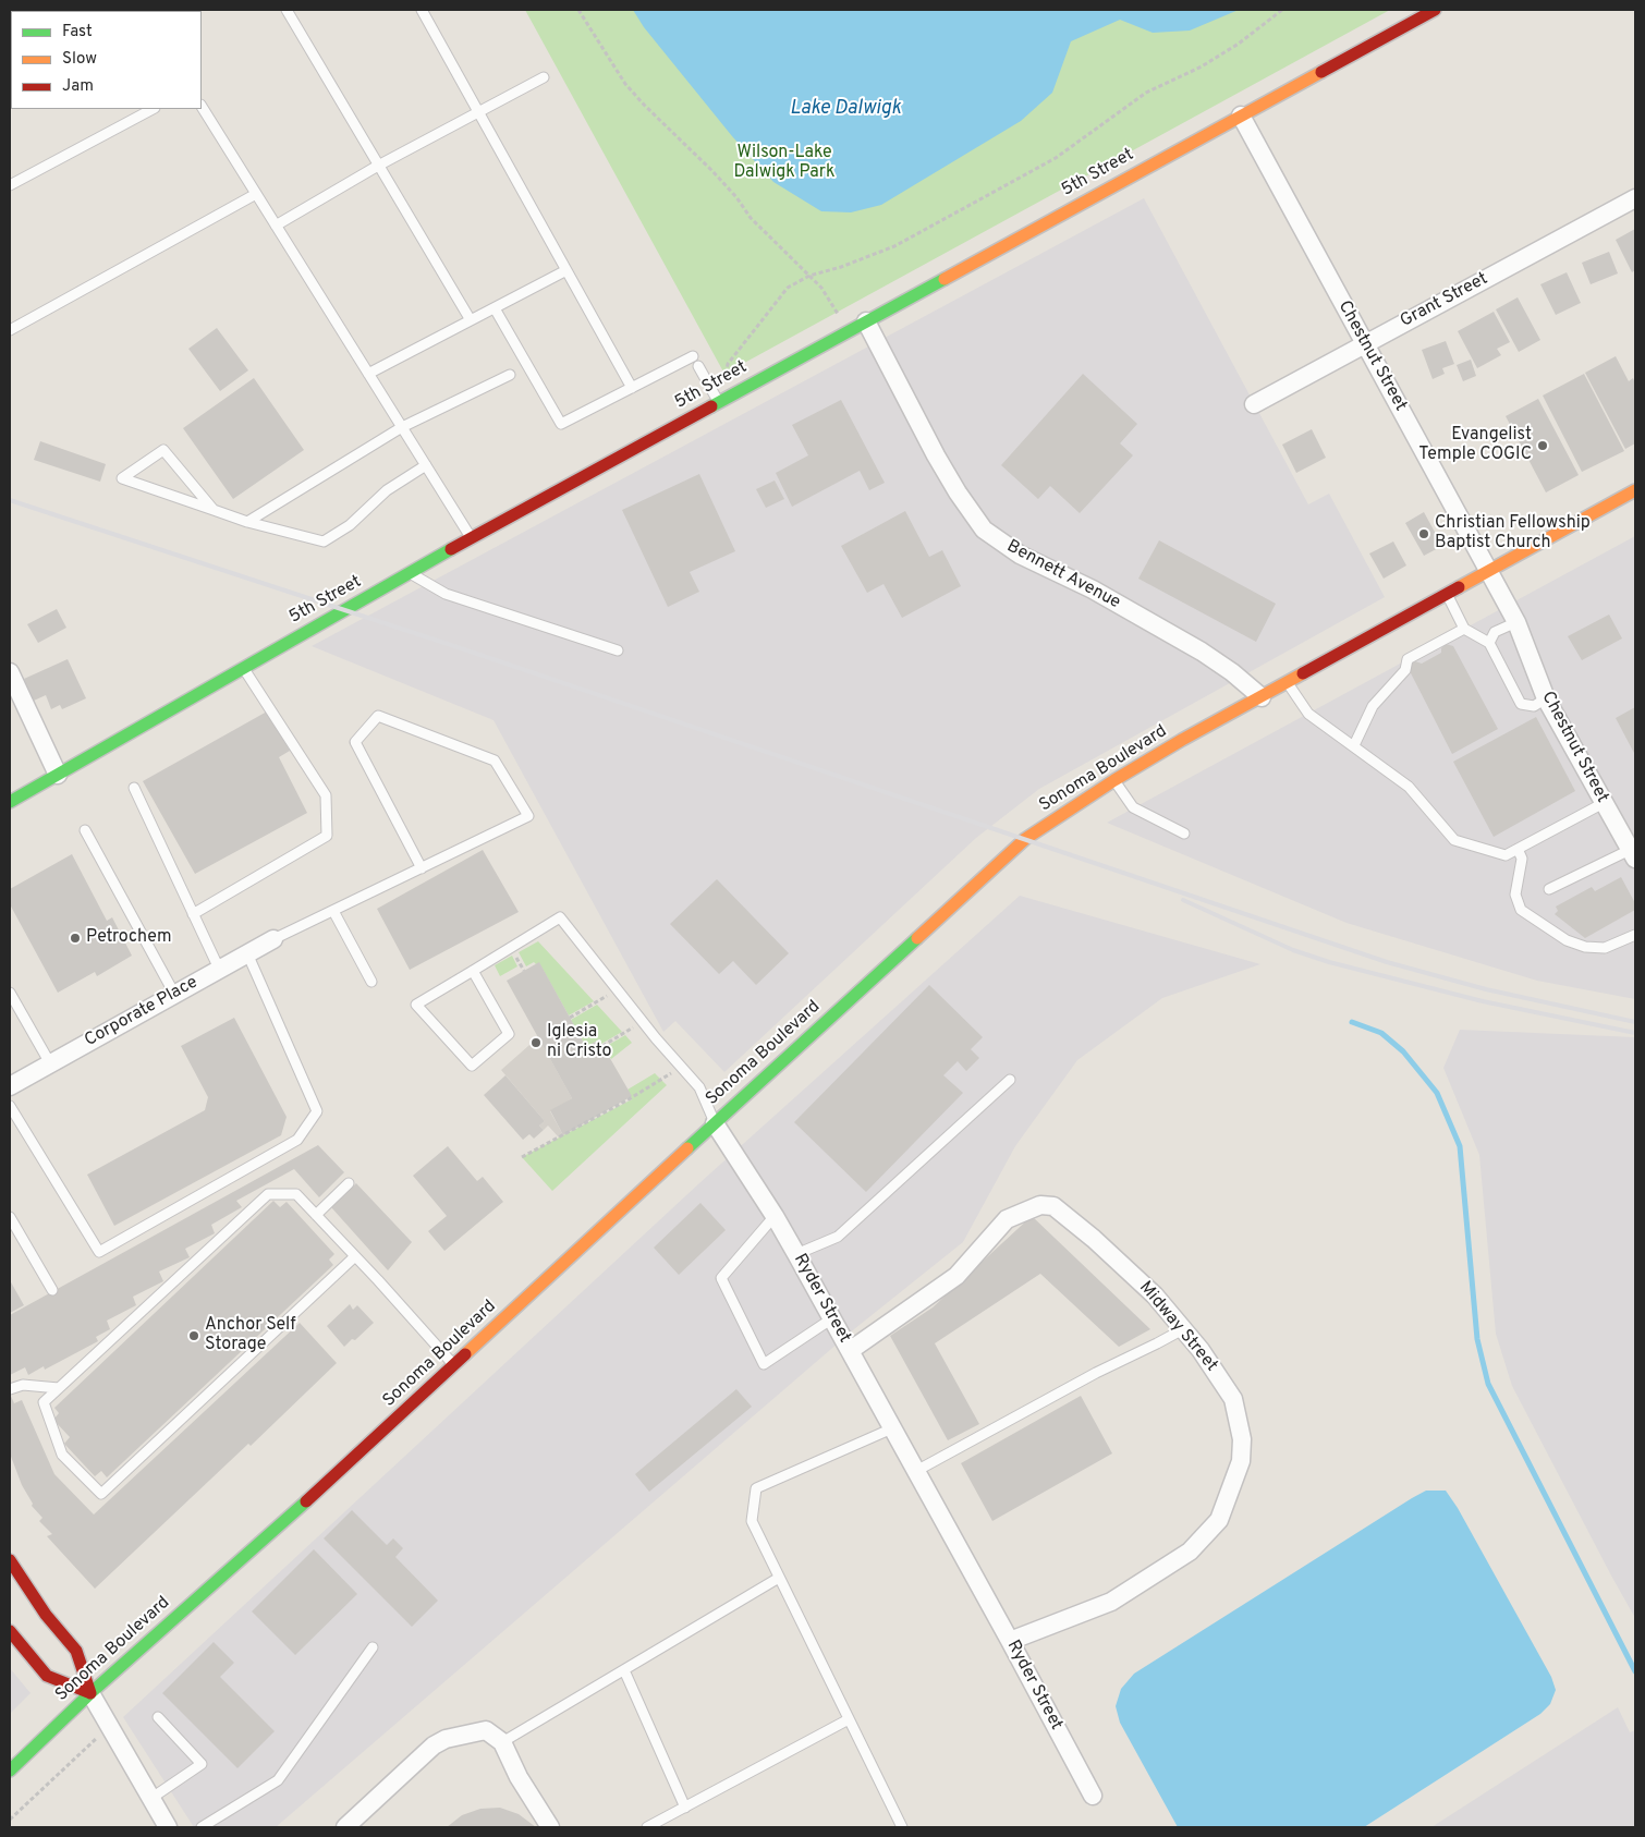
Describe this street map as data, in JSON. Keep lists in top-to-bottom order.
{
  "streets": {
    "main road": ["5th Street", "Sonoma Boulevard"],
    "street": [
      "Grant Street",
      "Chestnut Street",
      "Bennett Avenue",
      "Corporate Place",
      "Ryder Street",
      "Midway Street"
    ]
  },
  "crossings": [
    ["5th Street", "Chestnut Street"],
    ["5th Street", "Bennett Avenue"],
    ["Grant Street", "Chestnut Street"],
    ["Chestnut Street", "Sonoma Boulevard"],
    ["Bennett Avenue", "Sonoma Boulevard"],
    ["Sonoma Boulevard", "Ryder Street"],
    ["Ryder Street", "Midway Street"]
  ],
  "water": ["Lake Dalwigk"],
  "parks": ["Wilson-Lake Dalwigk Park"],
  "places": [
    "Evangelist Temple COGIC",
    "Christian Fellowship Baptist Church",
    "Petrochem",
    "Iglesia ni Cristo",
    "Anchor Self Storage"
  ],
  "legend": ["Fast", "Slow", "Jam"]
}
